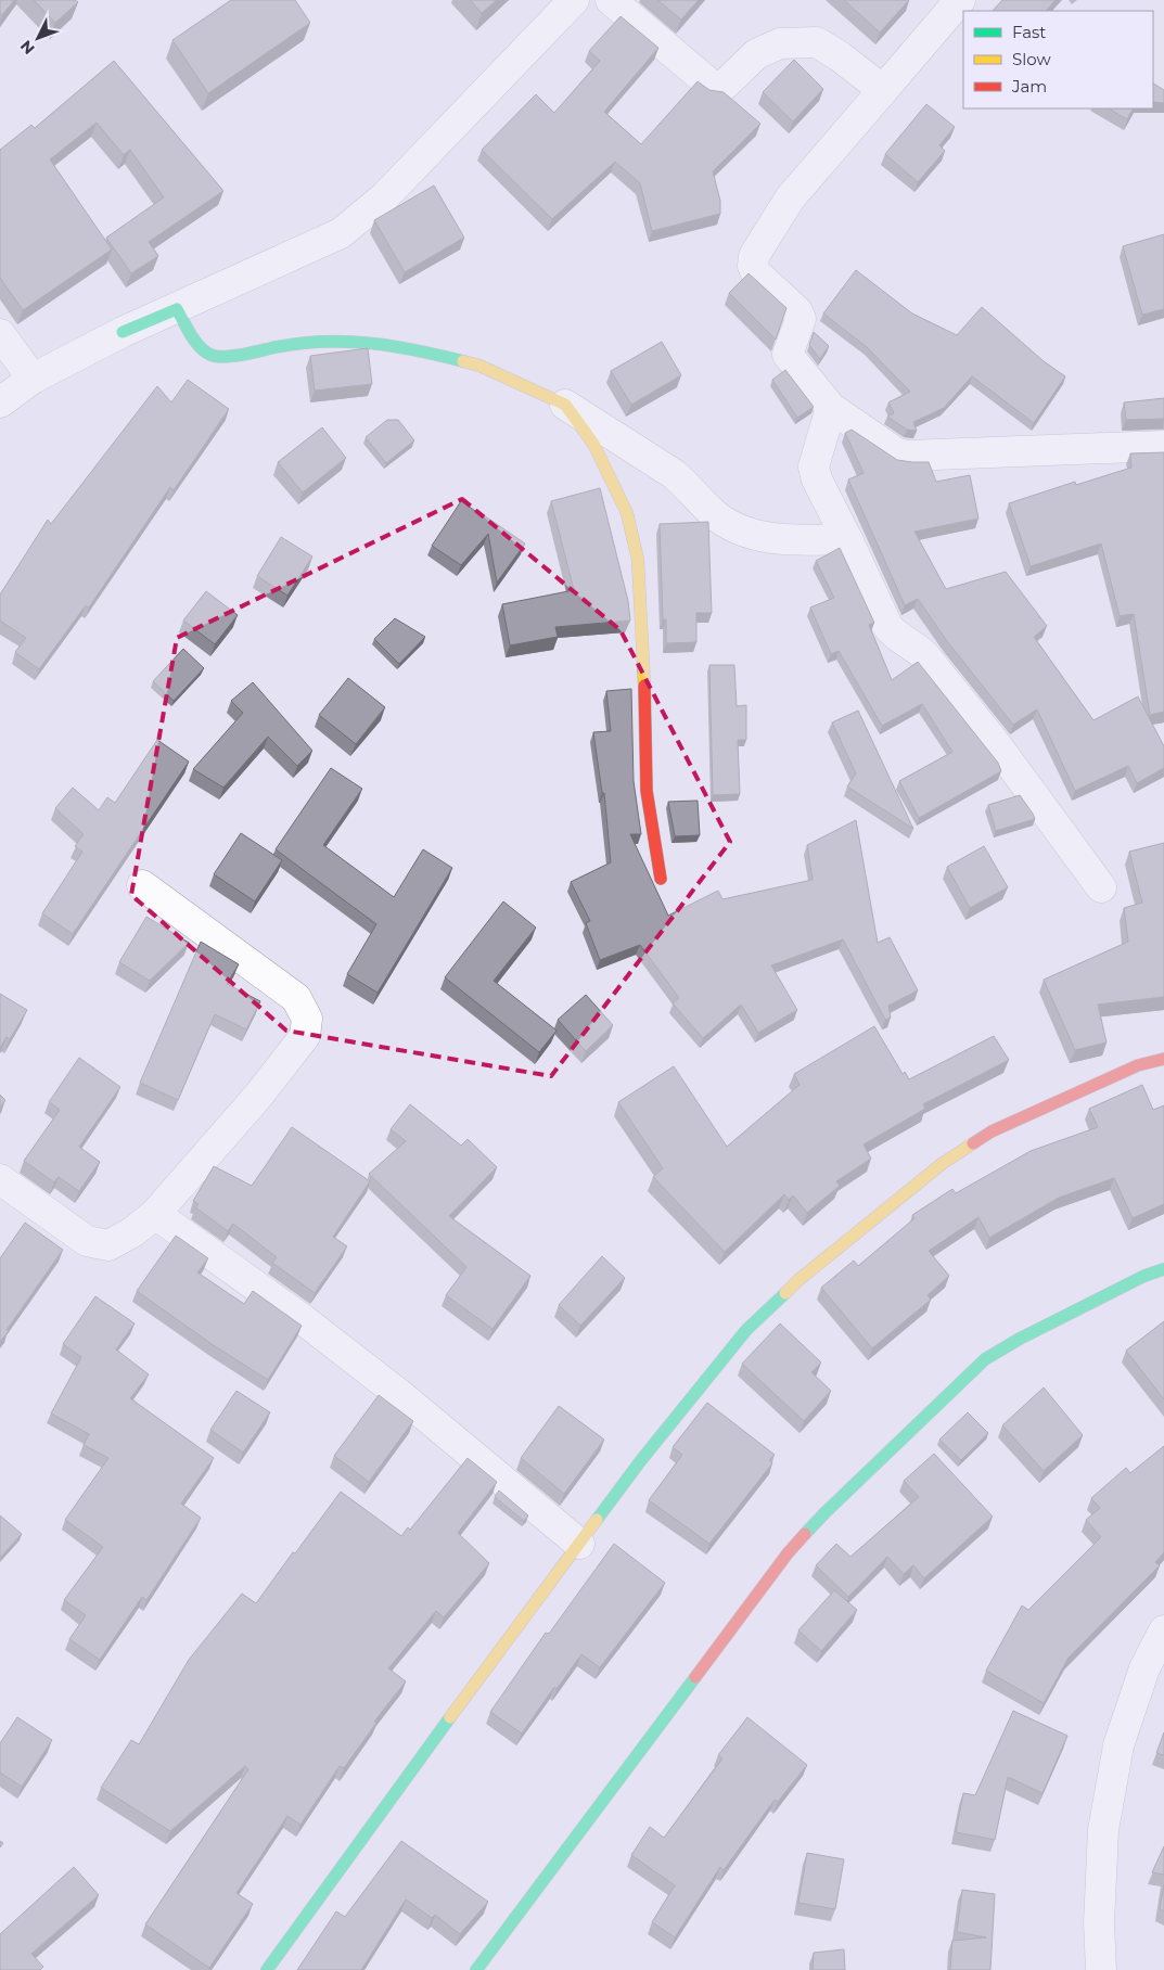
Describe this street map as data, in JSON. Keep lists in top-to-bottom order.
{
  "legend": ["Fast", "Slow", "Jam"],
  "north": "bottom left"
}
